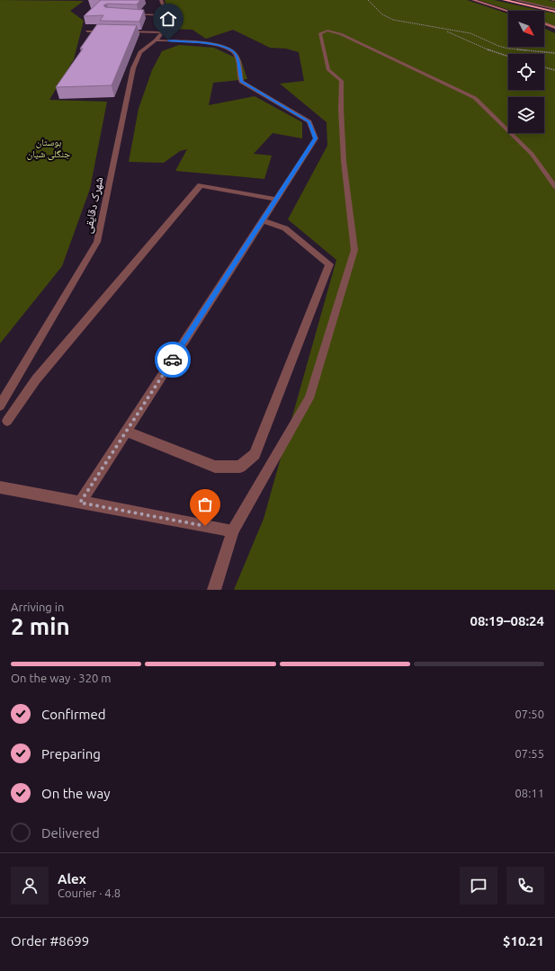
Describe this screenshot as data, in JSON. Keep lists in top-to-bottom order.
{
  "streets": {
    "street": ["شهرک دقایقی"]
  },
  "parks": ["بوستان جنگلی شیان"],
  "north": "bottom right",
  "page": {
    "heading": ["2 min", "Arriving in", "08:19–08:24"],
    "panel": [
      "Alex",
      "Courier · 4.8",
      "Order #8699",
      "$10.21"
    ],
    "bar": "On the way · 320 m",
    "list": [
      ["Confirmed", "07:50"],
      ["Preparing", "07:55"],
      ["On the way", "08:11"],
      "Delivered"
    ]
  }
}
